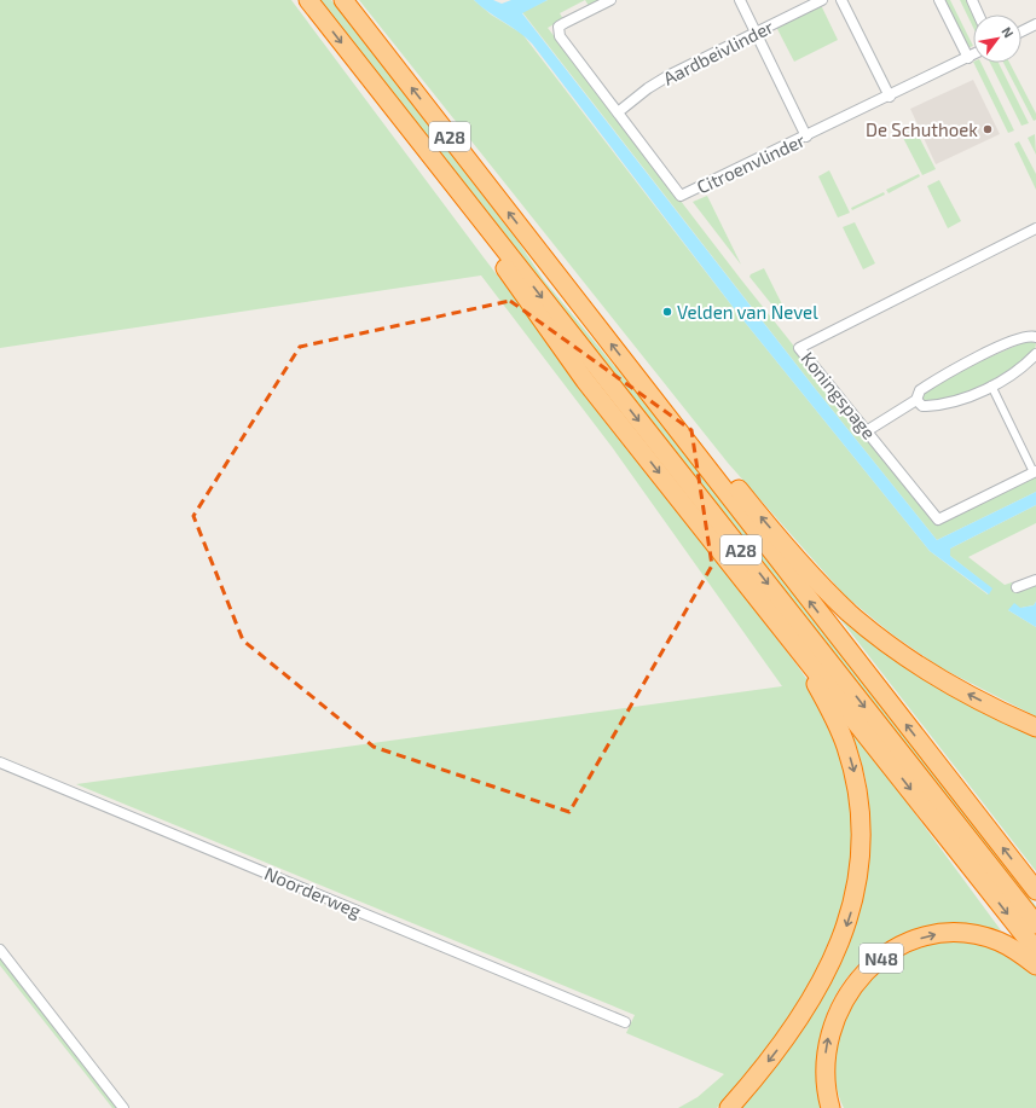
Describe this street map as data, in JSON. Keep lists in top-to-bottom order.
{
  "streets": {
    "highway": ["A28", "N48"],
    "street": [
      "Aardbeivlinder",
      "Citroenvlinder",
      "Koningspage",
      "Noorderweg"
    ]
  },
  "crossings": [
    ["Aardbeivlinder", "Citroenvlinder"]
  ],
  "places": ["De Schuthoek", "Velden van Nevel"],
  "north": "top right"
}
